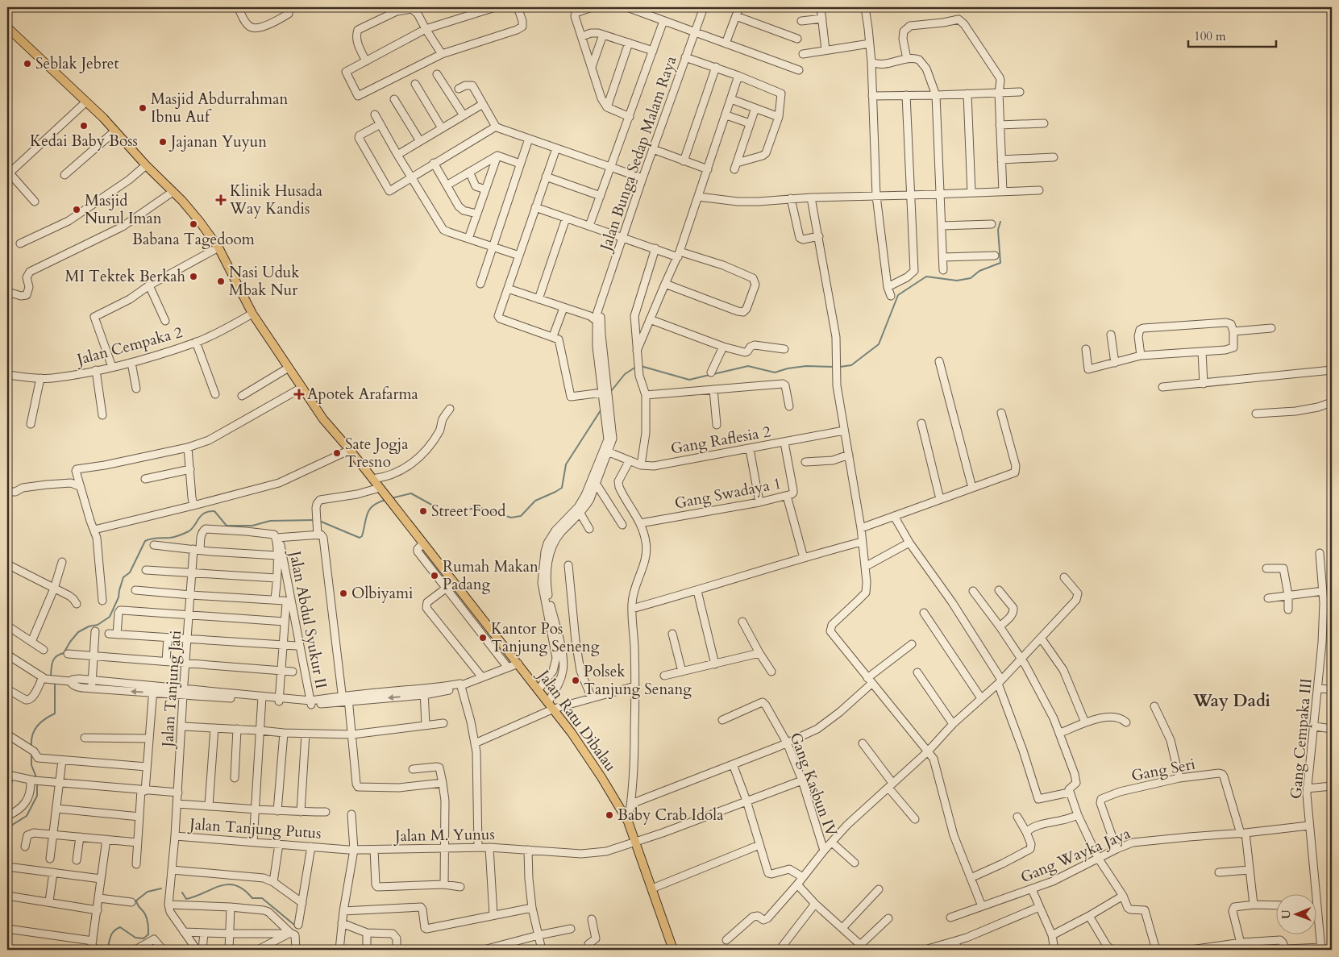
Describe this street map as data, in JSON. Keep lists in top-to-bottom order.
{
  "streets": {
    "main road": ["Jalan Ratu Dibalau"],
    "street": [
      "Jalan Bunga Sedap Malam Raya",
      "Jalan Cempaka 2",
      "Gang Raflesia 2",
      "Gang Swadaya 1",
      "Jalan Abdul Syukur II",
      "Jalan Tanjung Jati",
      "Gang Cempaka III",
      "Gang Seri",
      "Gang Kasbun IV",
      "Jalan Tanjung Putus",
      "Jalan M. Yunus",
      "Gang Wayka Jaya"
    ]
  },
  "crossings": [
    ["Jalan Bunga Sedap Malam Raya", "Gang Raflesia 2"],
    ["Jalan Bunga Sedap Malam Raya", "Jalan Ratu Dibalau"],
    ["Jalan Cempaka 2", "Jalan Ratu Dibalau"],
    ["Gang Raflesia 2", "Gang Swadaya 1"],
    ["Jalan Abdul Syukur II", "Jalan Tanjung Jati"],
    ["Jalan Tanjung Jati", "Jalan Tanjung Putus"],
    ["Jalan Ratu Dibalau", "Jalan M. Yunus"],
    ["Gang Cempaka III", "Gang Wayka Jaya"],
    ["Gang Seri", "Gang Wayka Jaya"],
    ["Gang Kasbun IV", "Jalan M. Yunus"],
    ["Jalan Tanjung Putus", "Jalan M. Yunus"]
  ],
  "districts": ["Way Dadi"],
  "places": {
    "other": [
      "Seblak Jebret",
      "Masjid Abdurrahman Ibnu Auf",
      "Kedai Baby Boss",
      "Jajanan Yuyun",
      "Masjid Nurul Iman",
      "Babana Tagedoom",
      "MI Tektek Berkah",
      "Nasi Uduk Mbak Nur",
      "Sate Jogja Tresno",
      "Street Food",
      "Rumah Makan Padang",
      "Olbiyami",
      "Kantor Pos Tanjung Seneng",
      "Polsek Tanjung Senang",
      "Baby Crab Idola"
    ],
    "health": ["Klinik Husada Way Kandis", "Apotek Arafarma"]
  },
  "scale_bar": "100 m",
  "north": "left"
}
